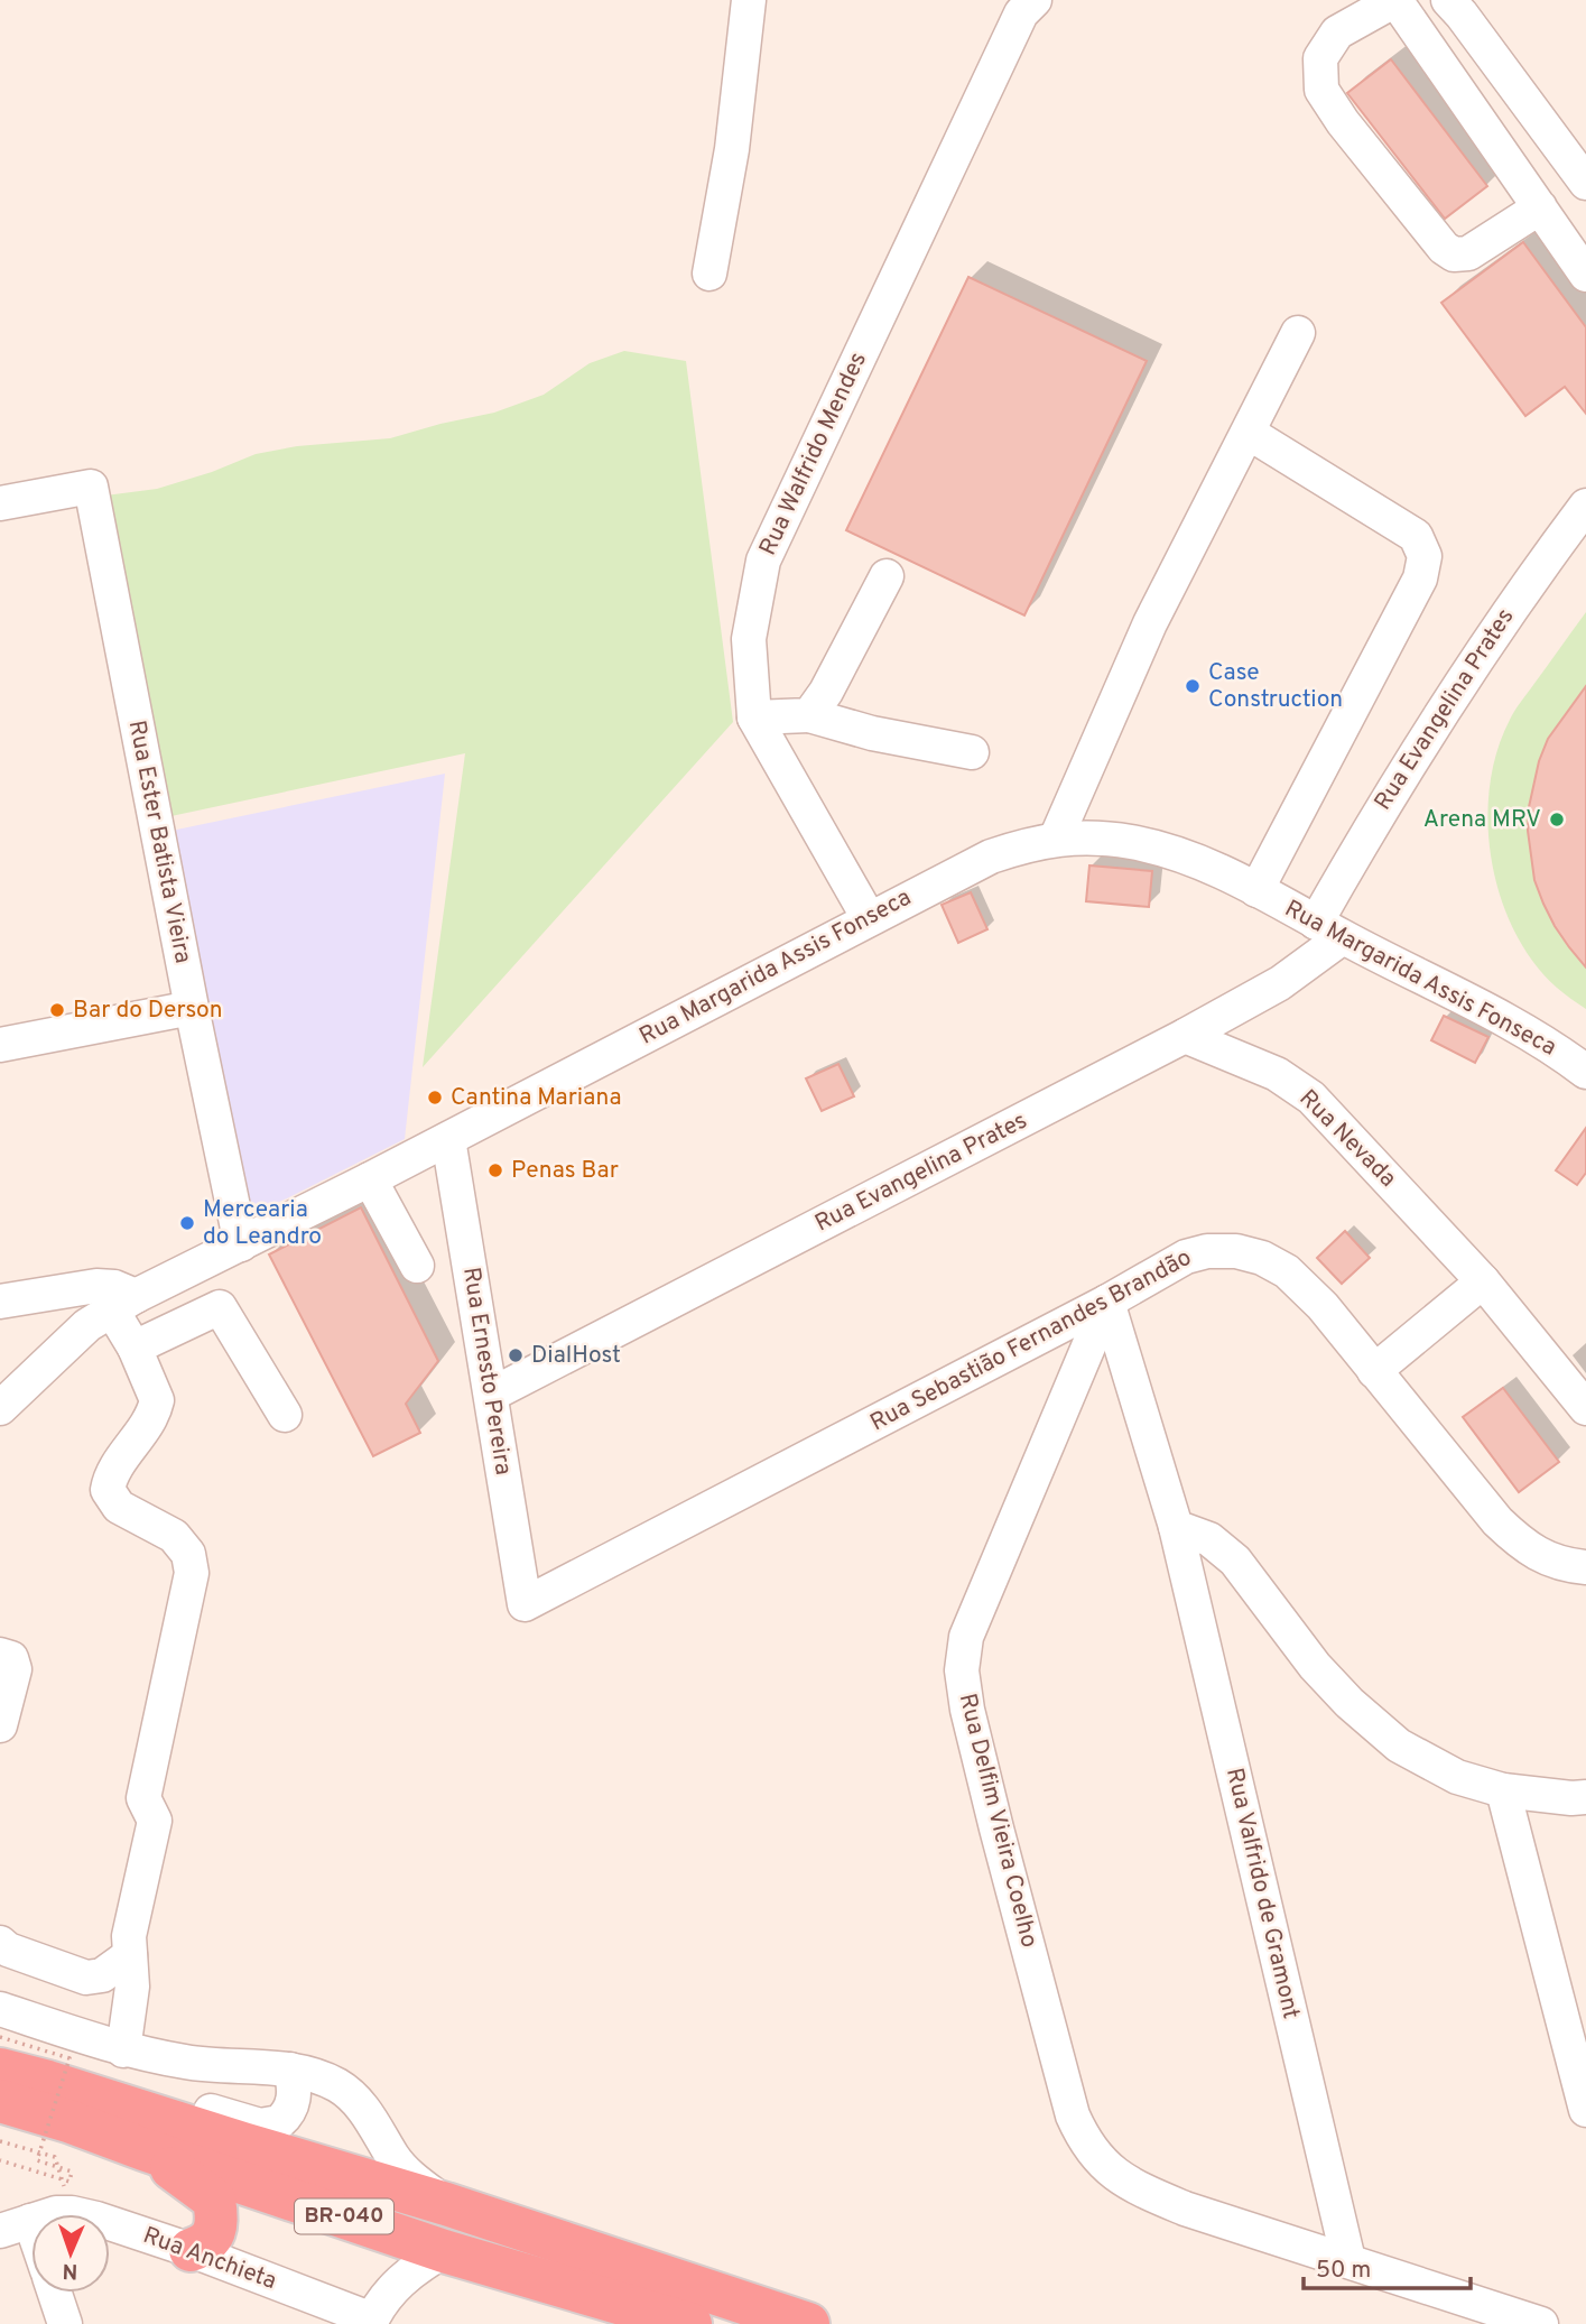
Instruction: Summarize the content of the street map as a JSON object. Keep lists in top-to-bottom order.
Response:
{
  "streets": {
    "highway": ["BR-040"],
    "street": [
      "Rua Walfrido Mendes",
      "Rua Evangelina Prates",
      "Rua Ester Batista Vieira",
      "Rua Margarida Assis Fonseca",
      "Rua Nevada",
      "Rua Sebastião Fernandes Brandão",
      "Rua Ernesto Pereira",
      "Rua Delfim Vieira Coelho",
      "Rua Valfrido de Gramont",
      "Rua Anchieta"
    ]
  },
  "crossings": [
    ["Rua Walfrido Mendes", "Rua Margarida Assis Fonseca"],
    ["Rua Evangelina Prates", "Rua Margarida Assis Fonseca"],
    ["Rua Evangelina Prates", "Rua Nevada"],
    ["Rua Evangelina Prates", "Rua Ernesto Pereira"],
    ["Rua Ester Batista Vieira", "Rua Margarida Assis Fonseca"],
    ["Rua Margarida Assis Fonseca", "Rua Ernesto Pereira"],
    ["Rua Sebastião Fernandes Brandão", "Rua Ernesto Pereira"],
    ["Rua Sebastião Fernandes Brandão", "Rua Delfim Vieira Coelho"],
    ["Rua Sebastião Fernandes Brandão", "Rua Valfrido de Gramont"],
    ["Rua Delfim Vieira Coelho", "Rua Valfrido de Gramont"]
  ],
  "places": [
    "Case Construction",
    "Arena MRV",
    "Bar do Derson",
    "Cantina Mariana",
    "Penas Bar",
    "Mercearia do Leandro",
    "DialHost"
  ],
  "scale_bar": "50 m",
  "north": "bottom"
}
